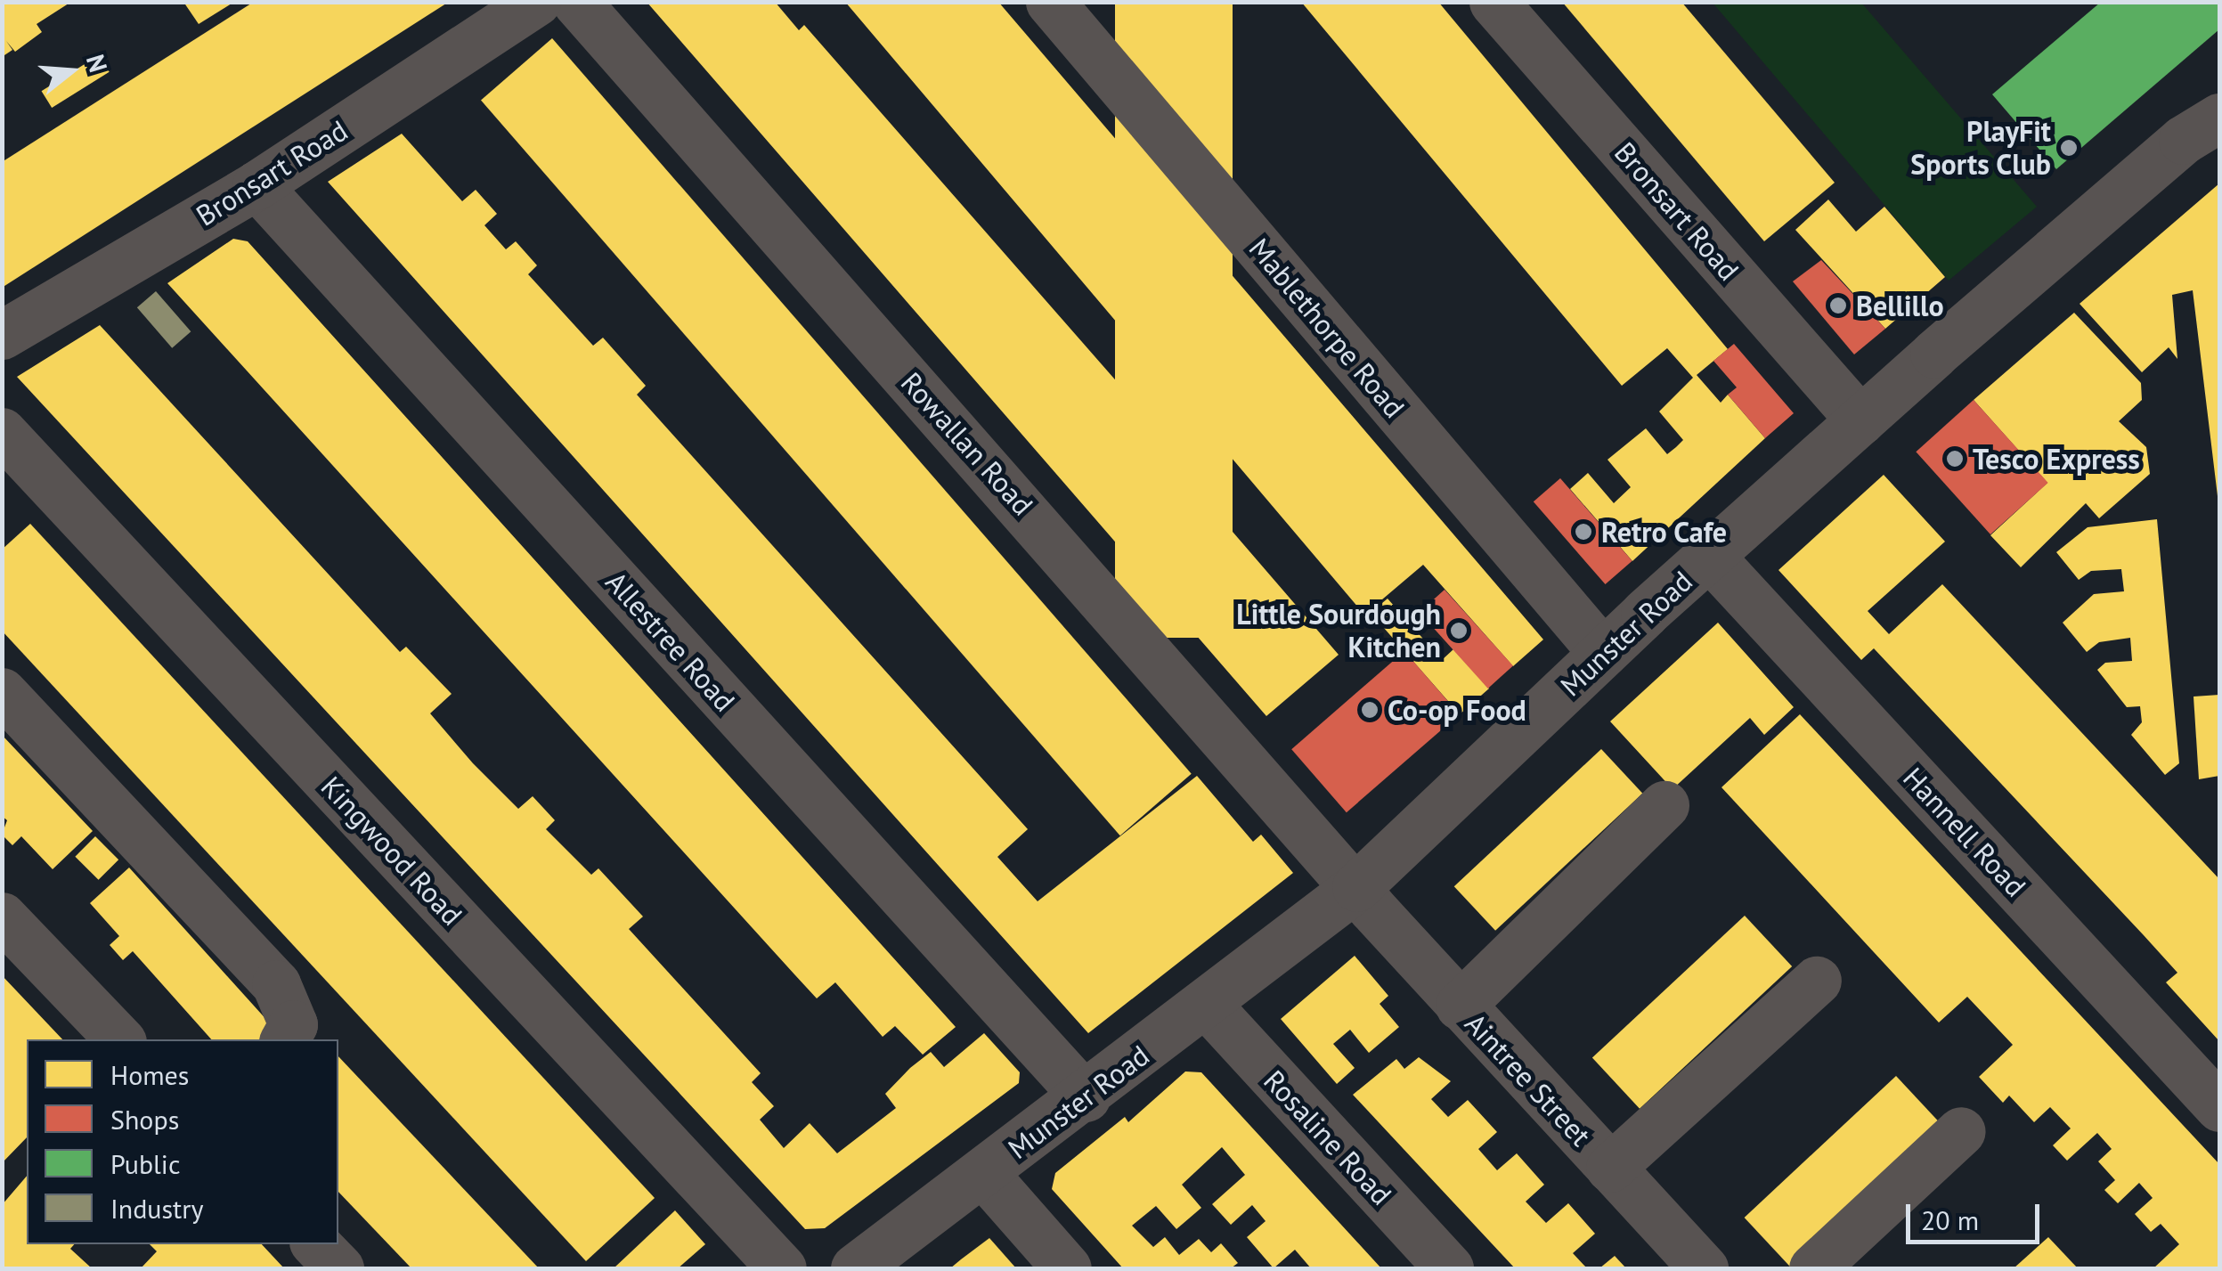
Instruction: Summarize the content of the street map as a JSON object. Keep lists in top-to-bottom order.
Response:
{
  "streets": {
    "street": [
      "Bronsart Road",
      "Mablethorpe Road",
      "Rowallan Road",
      "Munster Road",
      "Allestree Road",
      "Hannell Road",
      "Kingwood Road",
      "Aintree Street",
      "Rosaline Road"
    ]
  },
  "crossings": [
    ["Bronsart Road", "Munster Road"],
    ["Bronsart Road", "Allestree Road"],
    ["Mablethorpe Road", "Munster Road"],
    ["Rowallan Road", "Munster Road"],
    ["Rowallan Road", "Aintree Street"],
    ["Munster Road", "Allestree Road"],
    ["Munster Road", "Hannell Road"],
    ["Munster Road", "Aintree Street"],
    ["Munster Road", "Rosaline Road"]
  ],
  "places": [
    "PlayFit Sports Club",
    "Bellillo",
    "Tesco Express",
    "Retro Cafe",
    "Little Sourdough Kitchen",
    "Co-op Food"
  ],
  "legend": [
    "Homes",
    "Shops",
    "Public",
    "Industry"
  ],
  "scale_bar": "20 m",
  "north": "right"
}
